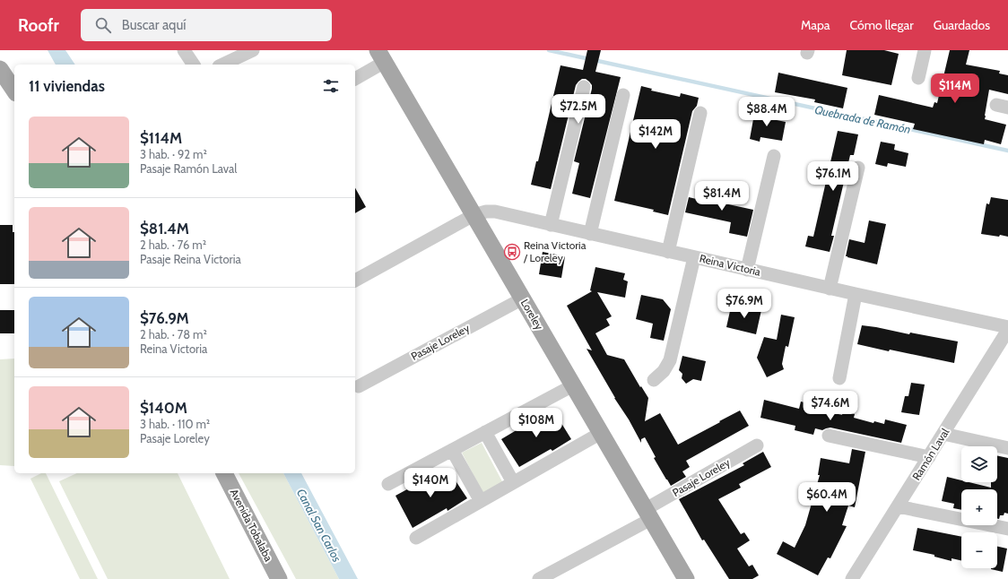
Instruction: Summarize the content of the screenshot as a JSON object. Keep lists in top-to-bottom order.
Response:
{
  "streets": {
    "main road": ["Loreley", "Avenida Tobalaba"],
    "street": ["Reina Victoria", "Pasaje Loreley", "Ramón Laval"]
  },
  "crossings": [
    ["Reina Victoria", "Loreley"],
    ["Reina Victoria", "Ramón Laval"],
    ["Loreley", "Pasaje Loreley"]
  ],
  "water": ["Quebrada de Ramón", "Canal San Carlos"],
  "places": {
    "bus stop": ["Reina Victoria / Loreley"]
  },
  "page": {
    "header": "Roofr",
    "search": "Buscar aquí",
    "nav": ["Mapa", "Cómo llegar", "Guardados"],
    "heading": "11 viviendas",
    "price": [
      "$114M",
      "$72.5M",
      "$88.4M",
      "$142M",
      "$76.1M",
      "$81.4M",
      "$76.9M",
      "$74.6M",
      "$108M",
      "$140M",
      "$60.4M"
    ],
    "list": [
      {
        "name": "$114M",
        "note": "3 hab. · 92 m² · Pasaje Ramón Laval"
      },
      {
        "name": "$81.4M",
        "note": "2 hab. · 76 m² · Pasaje Reina Victoria"
      },
      {
        "name": "$76.9M",
        "note": "2 hab. · 78 m² · Reina Victoria"
      },
      {
        "name": "$140M",
        "note": "3 hab. · 110 m² · Pasaje Loreley"
      }
    ],
    "map_buttons": ["+", "−"]
  }
}
